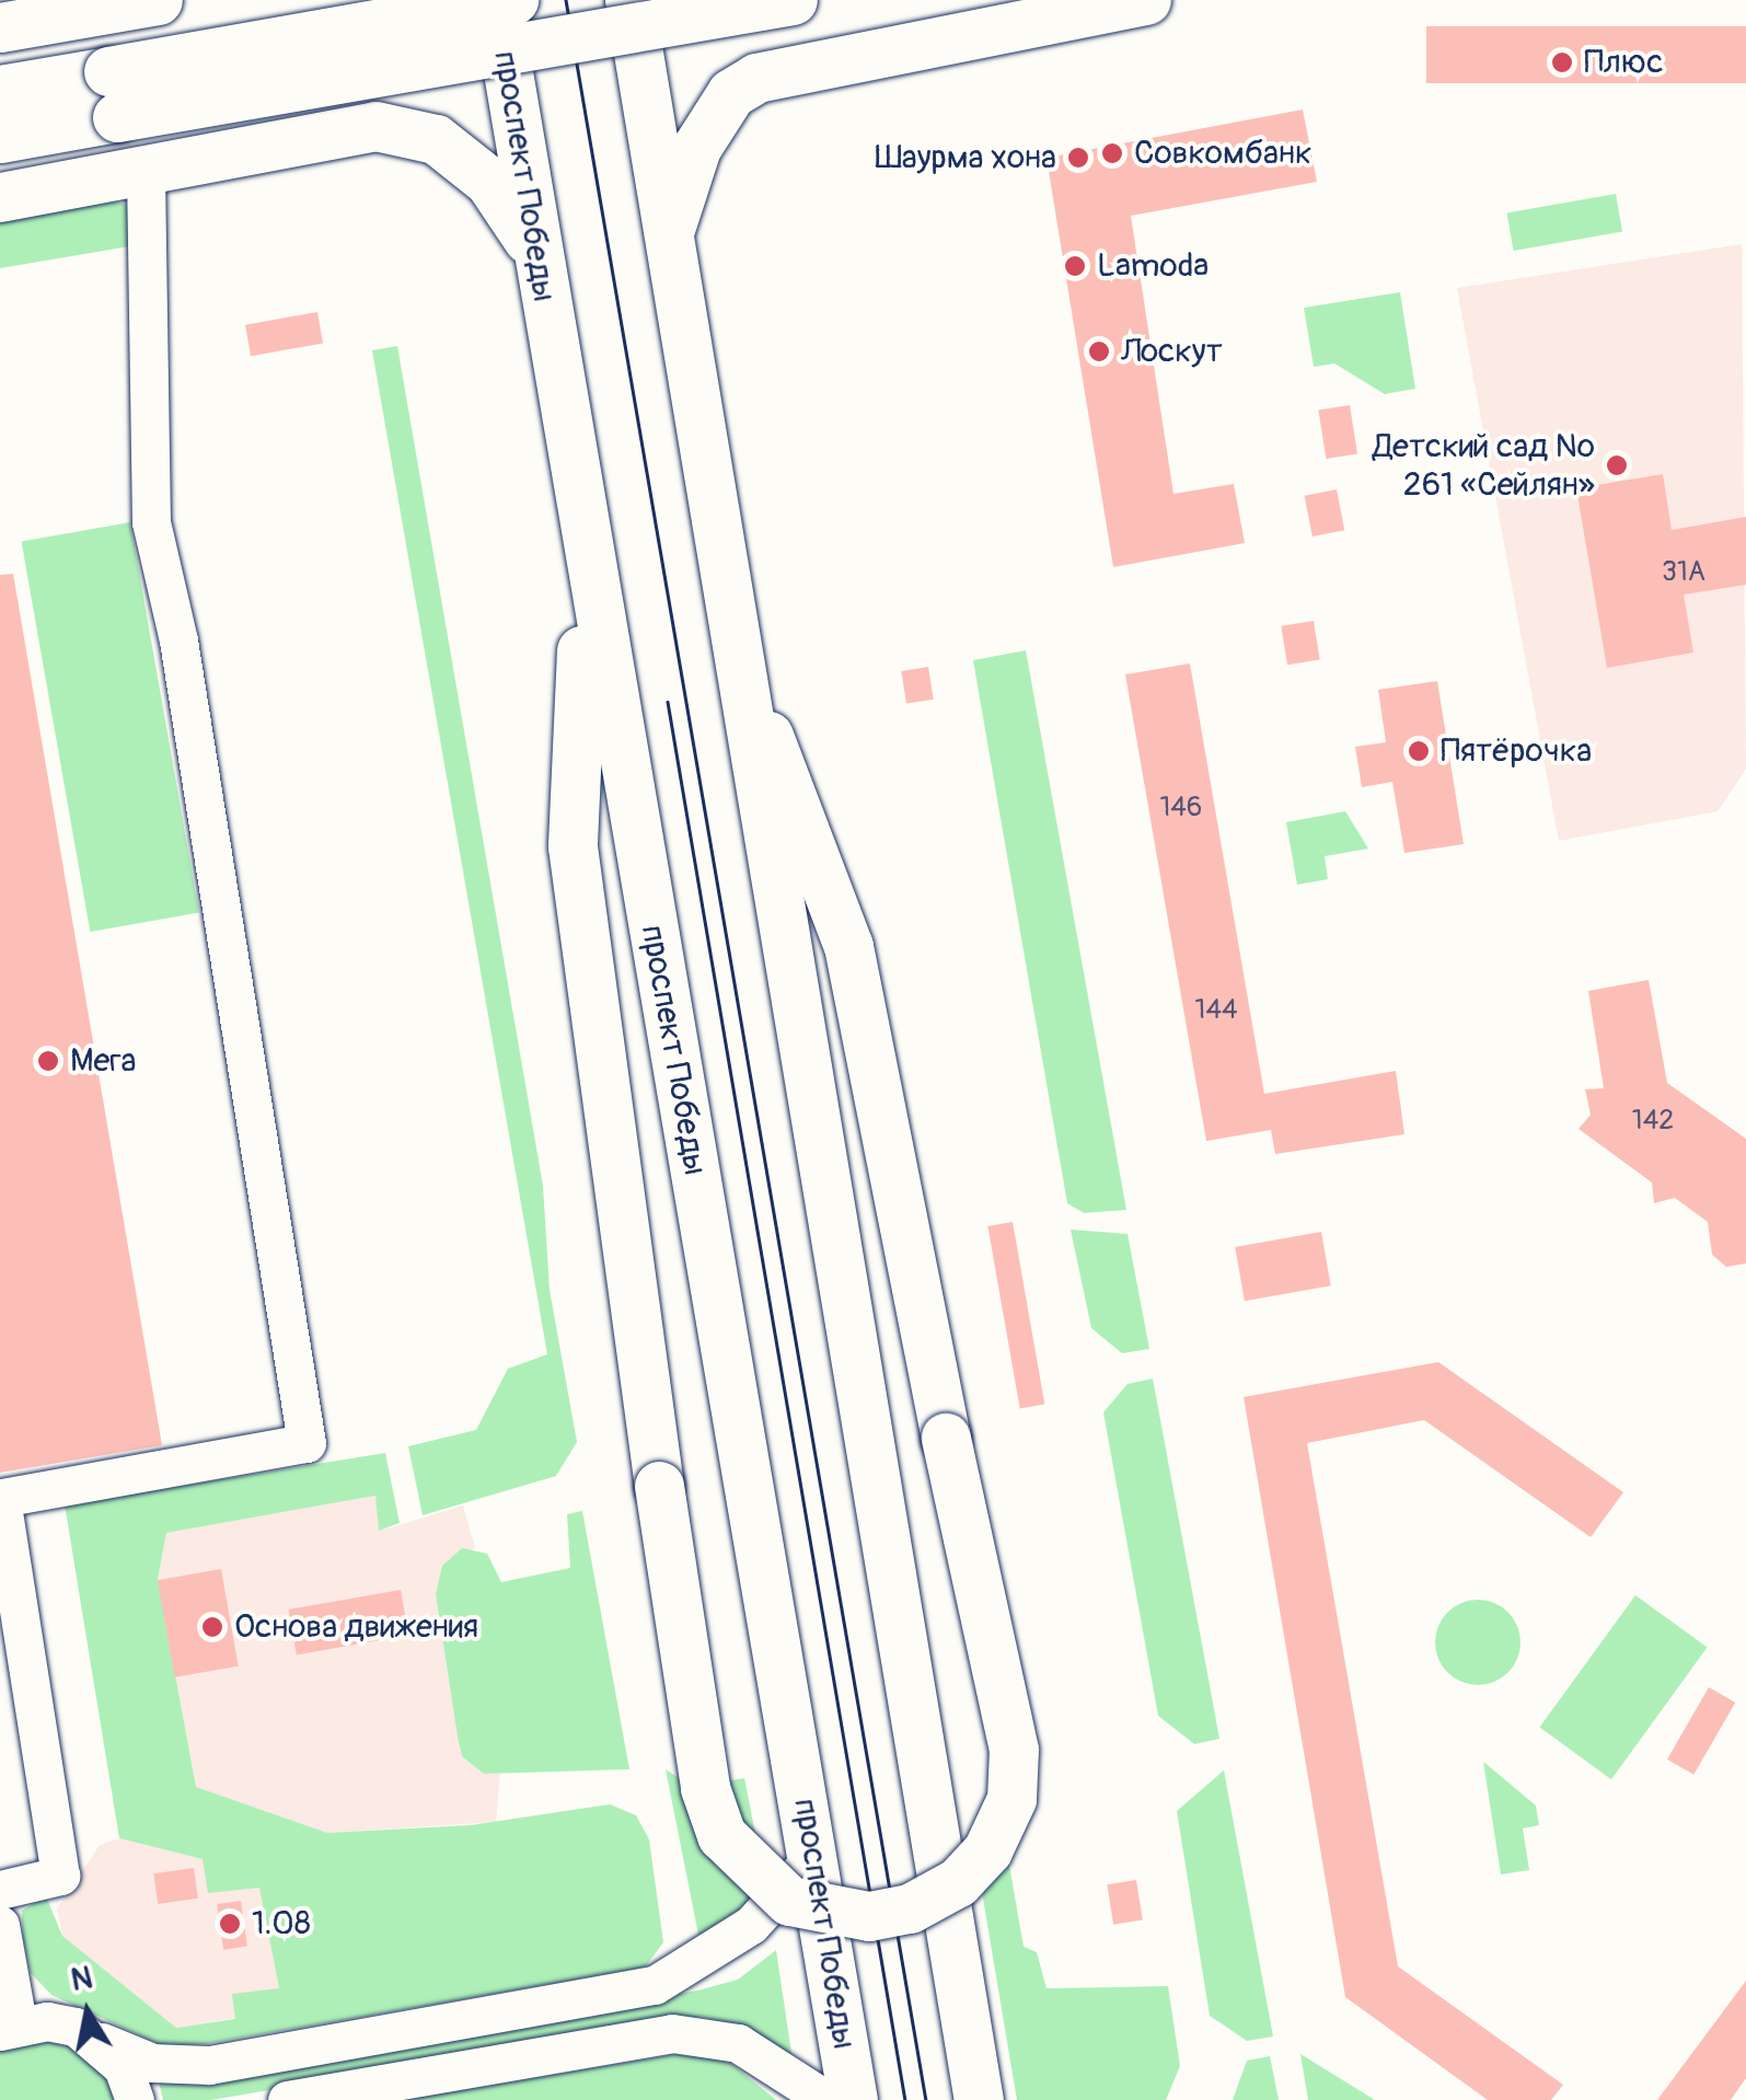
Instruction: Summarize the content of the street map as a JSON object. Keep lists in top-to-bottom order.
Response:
{
  "streets": {
    "main road": ["проспект Победы"]
  },
  "places": [
    "Плюс",
    "Совкомбанк",
    "Шаурма хона",
    "Lamoda",
    "Лоскут",
    "Детский сад № 261 «Сейлян»",
    "Пятёрочка",
    "Мега",
    "Основа движения",
    "1.08"
  ],
  "house_numbers": [
    "31А",
    "146",
    "144",
    "142"
  ],
  "north": "top"
}
